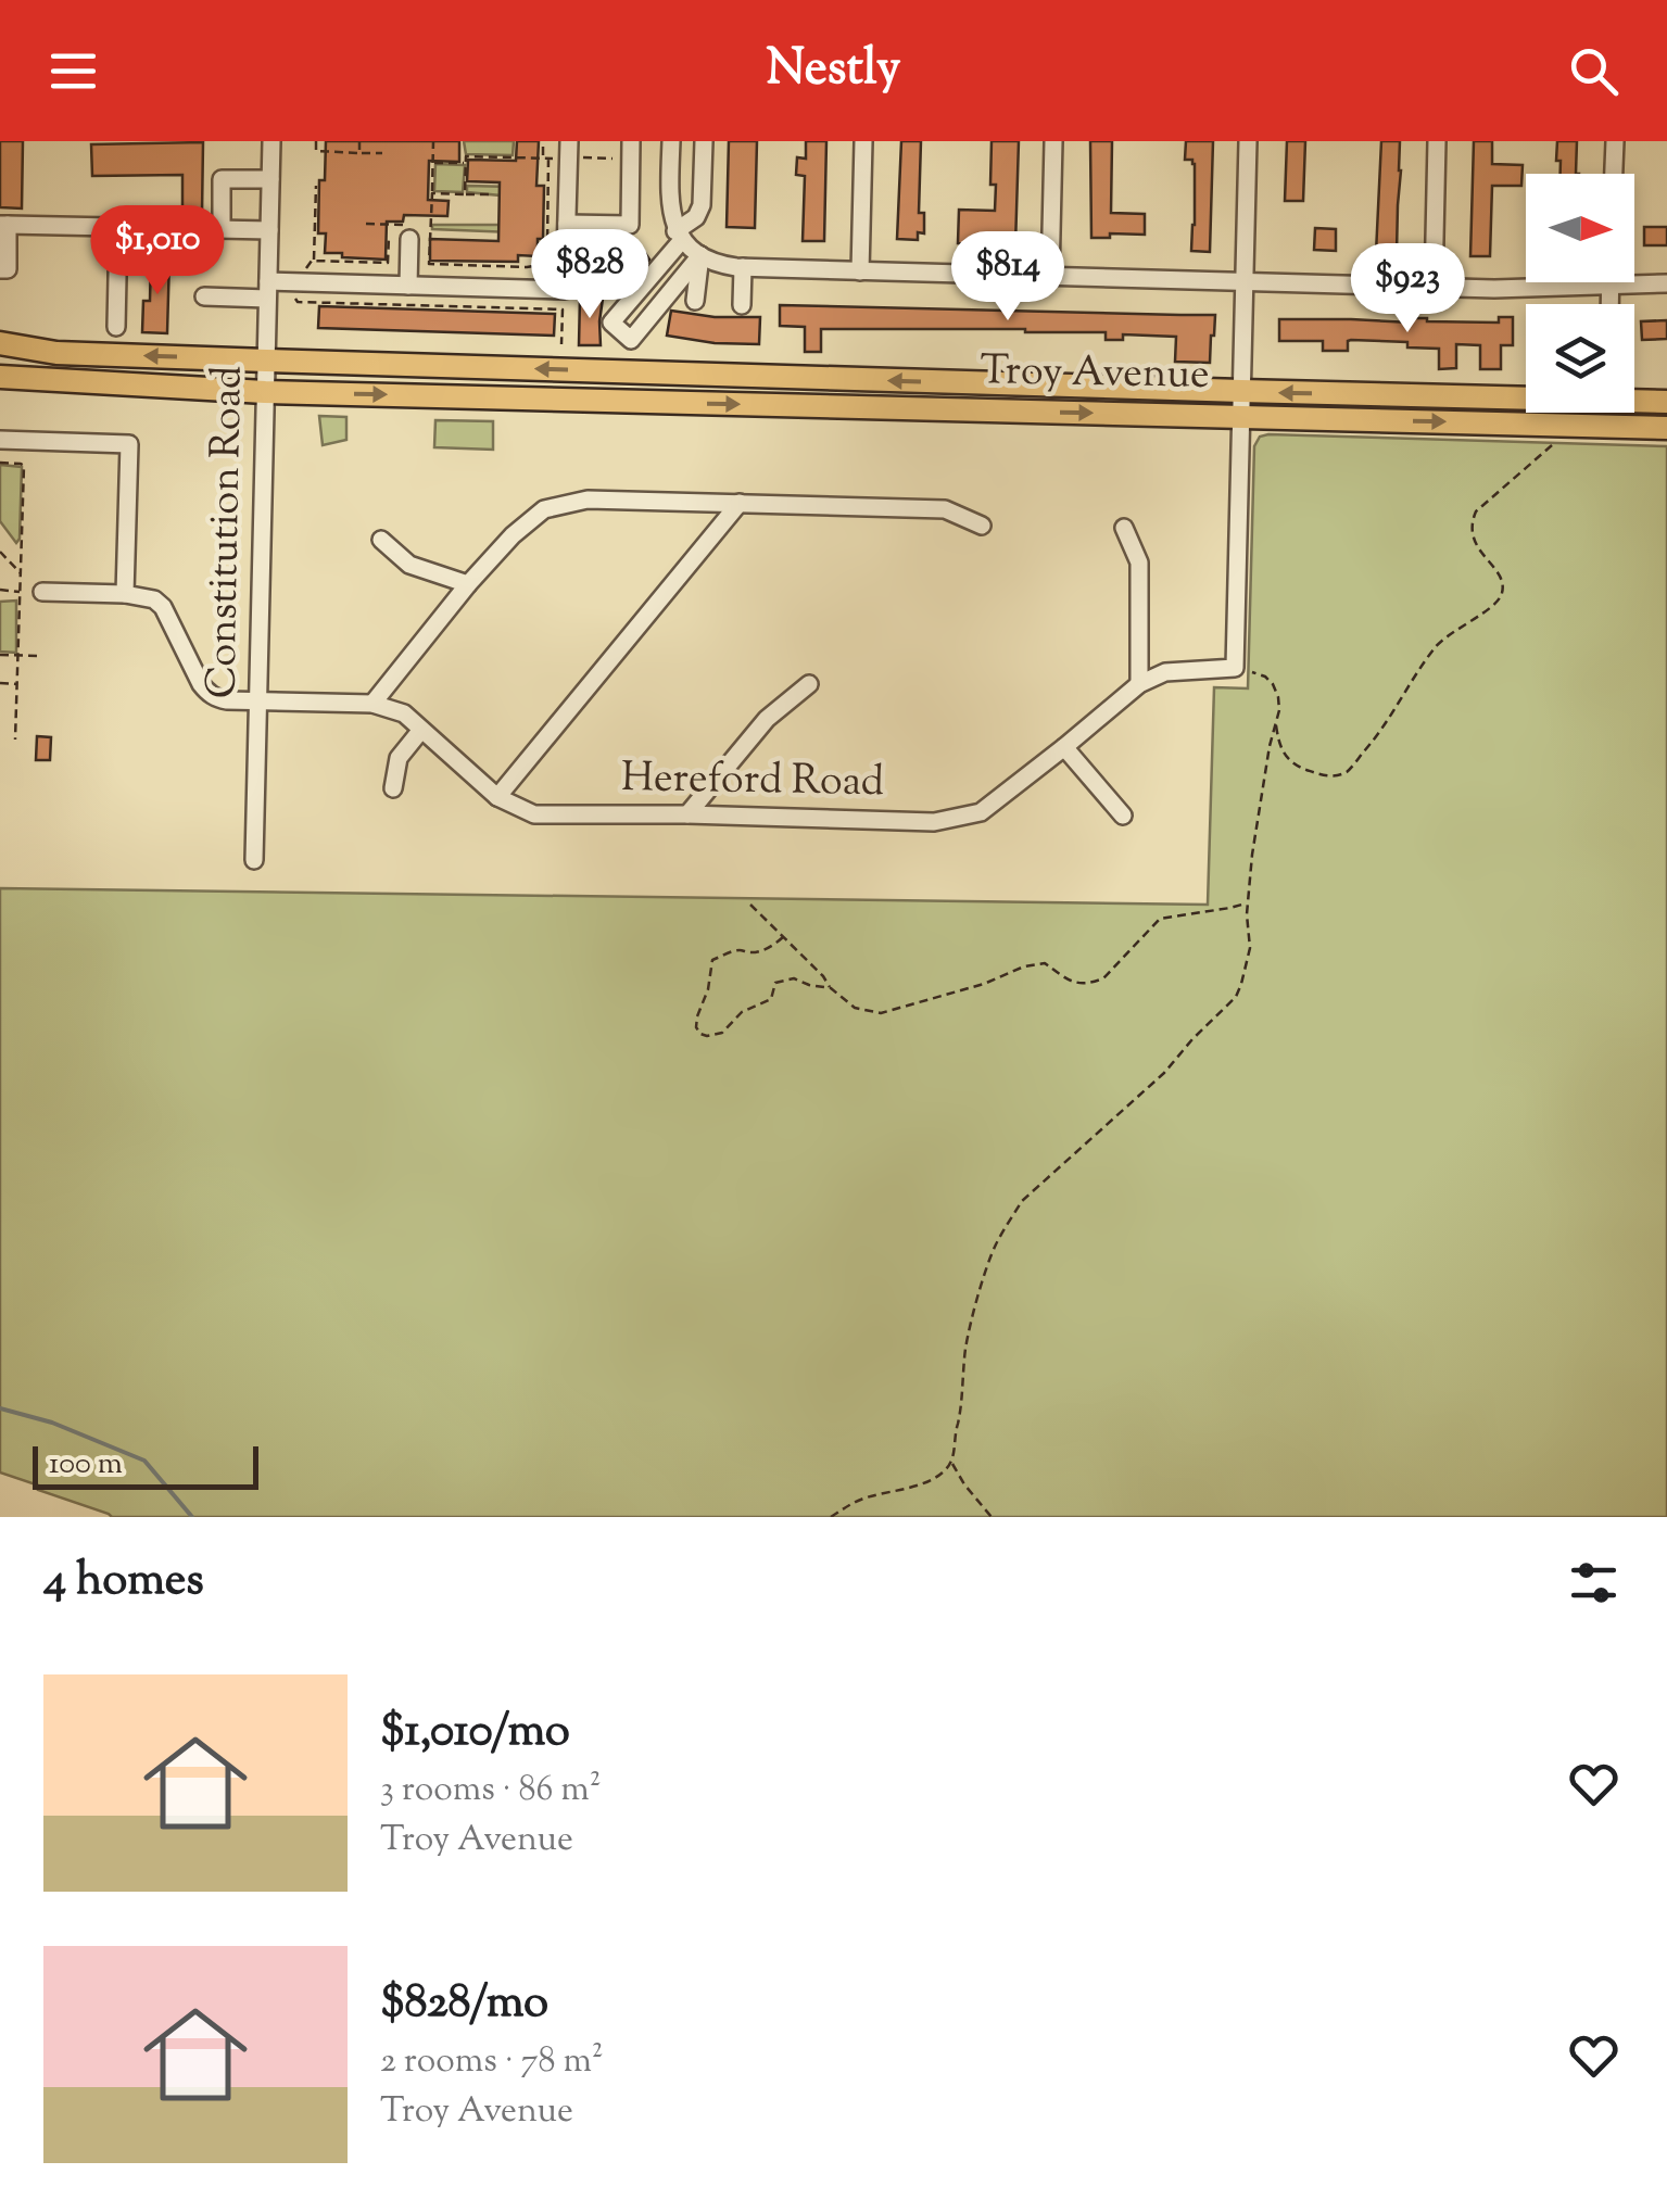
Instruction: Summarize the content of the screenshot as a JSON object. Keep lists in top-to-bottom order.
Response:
{
  "streets": {
    "main road": ["Troy Avenue"],
    "street": ["Constitution Road", "Hereford Road"]
  },
  "crossings": [
    ["Troy Avenue", "Constitution Road"],
    ["Constitution Road", "Hereford Road"]
  ],
  "scale_bar": "100 m",
  "north": "right",
  "page": {
    "header": "Nestly",
    "price": [
      "$1,010",
      "$828",
      "$814",
      "$923"
    ],
    "scale": "100 m",
    "heading": "4 homes",
    "list": [
      {
        "name": "$1,010/mo",
        "note": "3 rooms · 86 m² · Troy Avenue"
      },
      {
        "name": "$828/mo",
        "note": "2 rooms · 78 m² · Troy Avenue"
      }
    ]
  }
}
